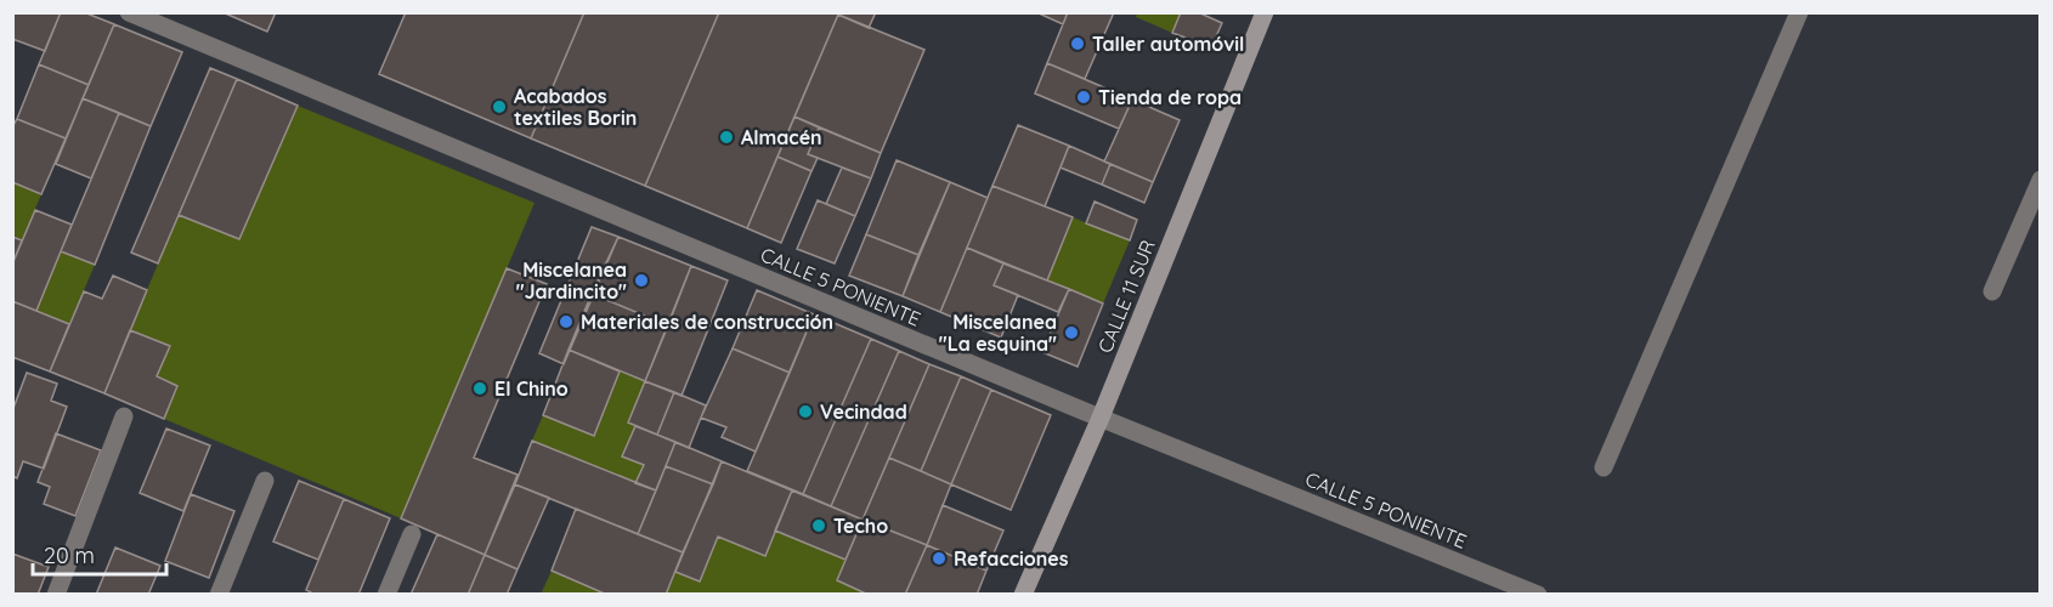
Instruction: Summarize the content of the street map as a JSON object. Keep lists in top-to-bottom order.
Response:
{
  "streets": {
    "street": ["CALLE 5 PONIENTE", "CALLE 11 SUR"]
  },
  "crossings": [
    ["CALLE 5 PONIENTE", "CALLE 11 SUR"]
  ],
  "places": [
    "Taller automóvil",
    "Tienda de ropa",
    "Acabados textiles Borin",
    "Almacén",
    "Miscelanea \"Jardincito\"",
    "Materiales de construcción",
    "Miscelanea \"La esquina\"",
    "El Chino",
    "Vecindad",
    "Techo",
    "Refacciones"
  ],
  "scale_bar": "20 m"
}
